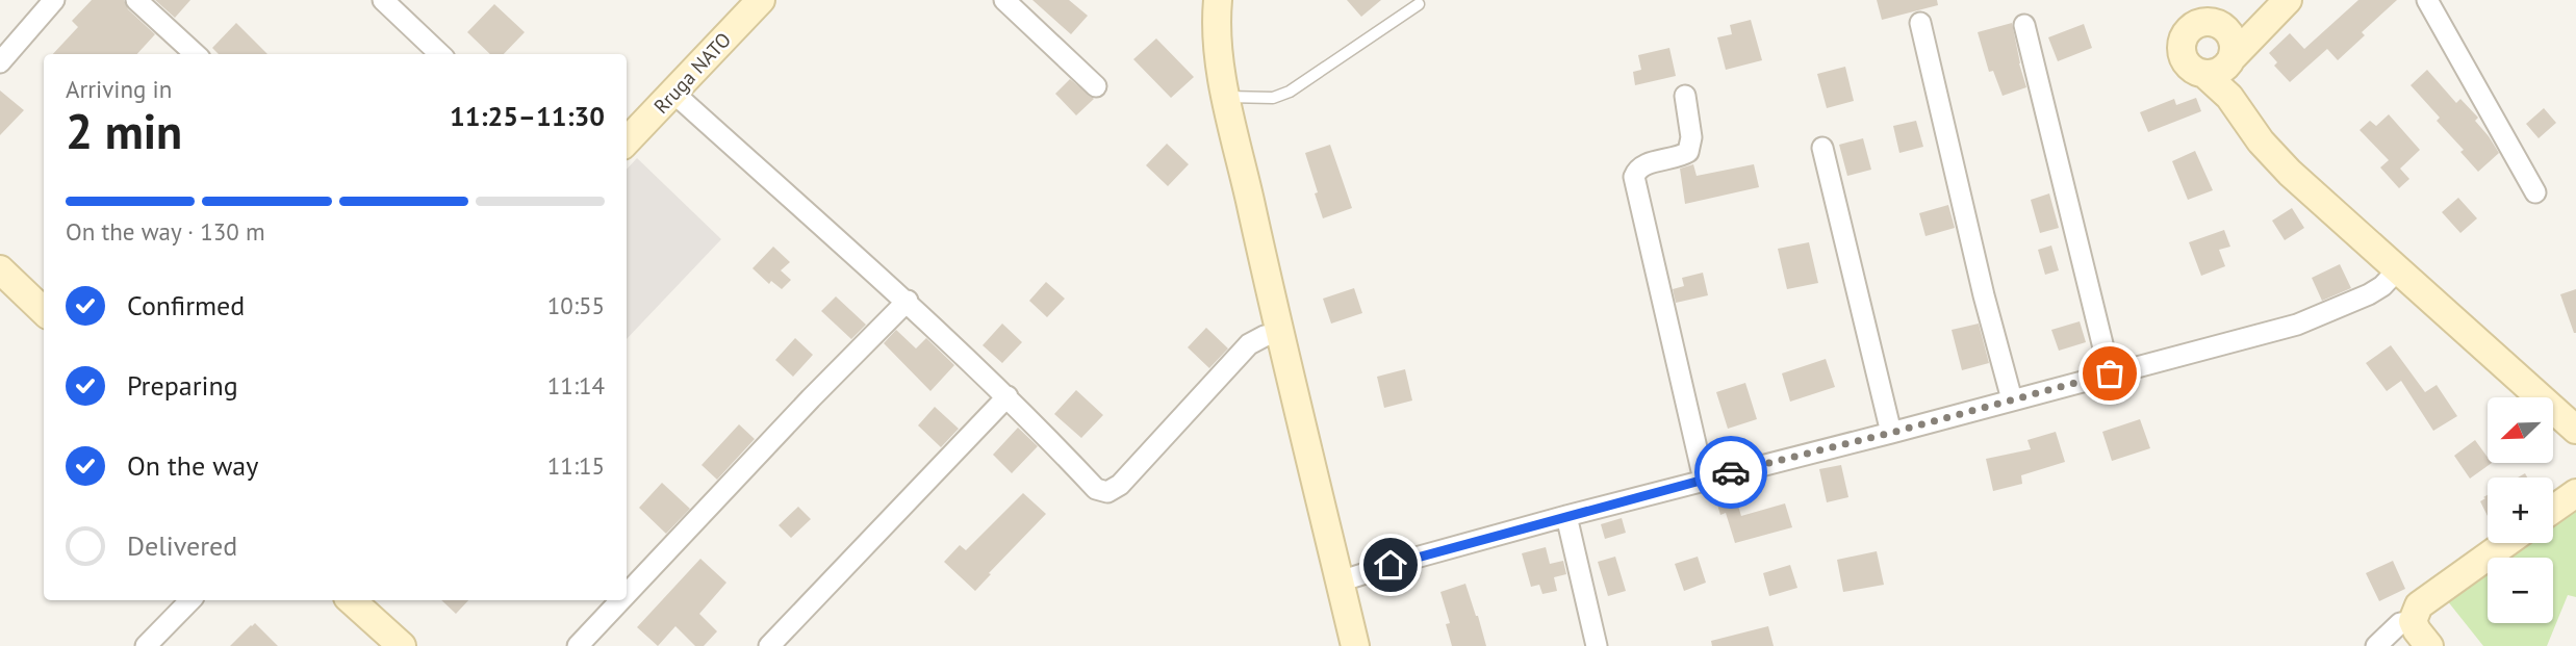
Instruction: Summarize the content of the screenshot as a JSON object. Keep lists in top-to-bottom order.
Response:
{
  "streets": {
    "street": ["Rruga NATO"]
  },
  "north": "bottom left",
  "page": {
    "heading": ["2 min", "Arriving in", "11:25–11:30"],
    "bar": "On the way · 130 m",
    "list": [
      ["Confirmed", "10:55"],
      ["Preparing", "11:14"],
      ["On the way", "11:15"],
      "Delivered"
    ],
    "map_buttons": ["+", "−"]
  }
}
